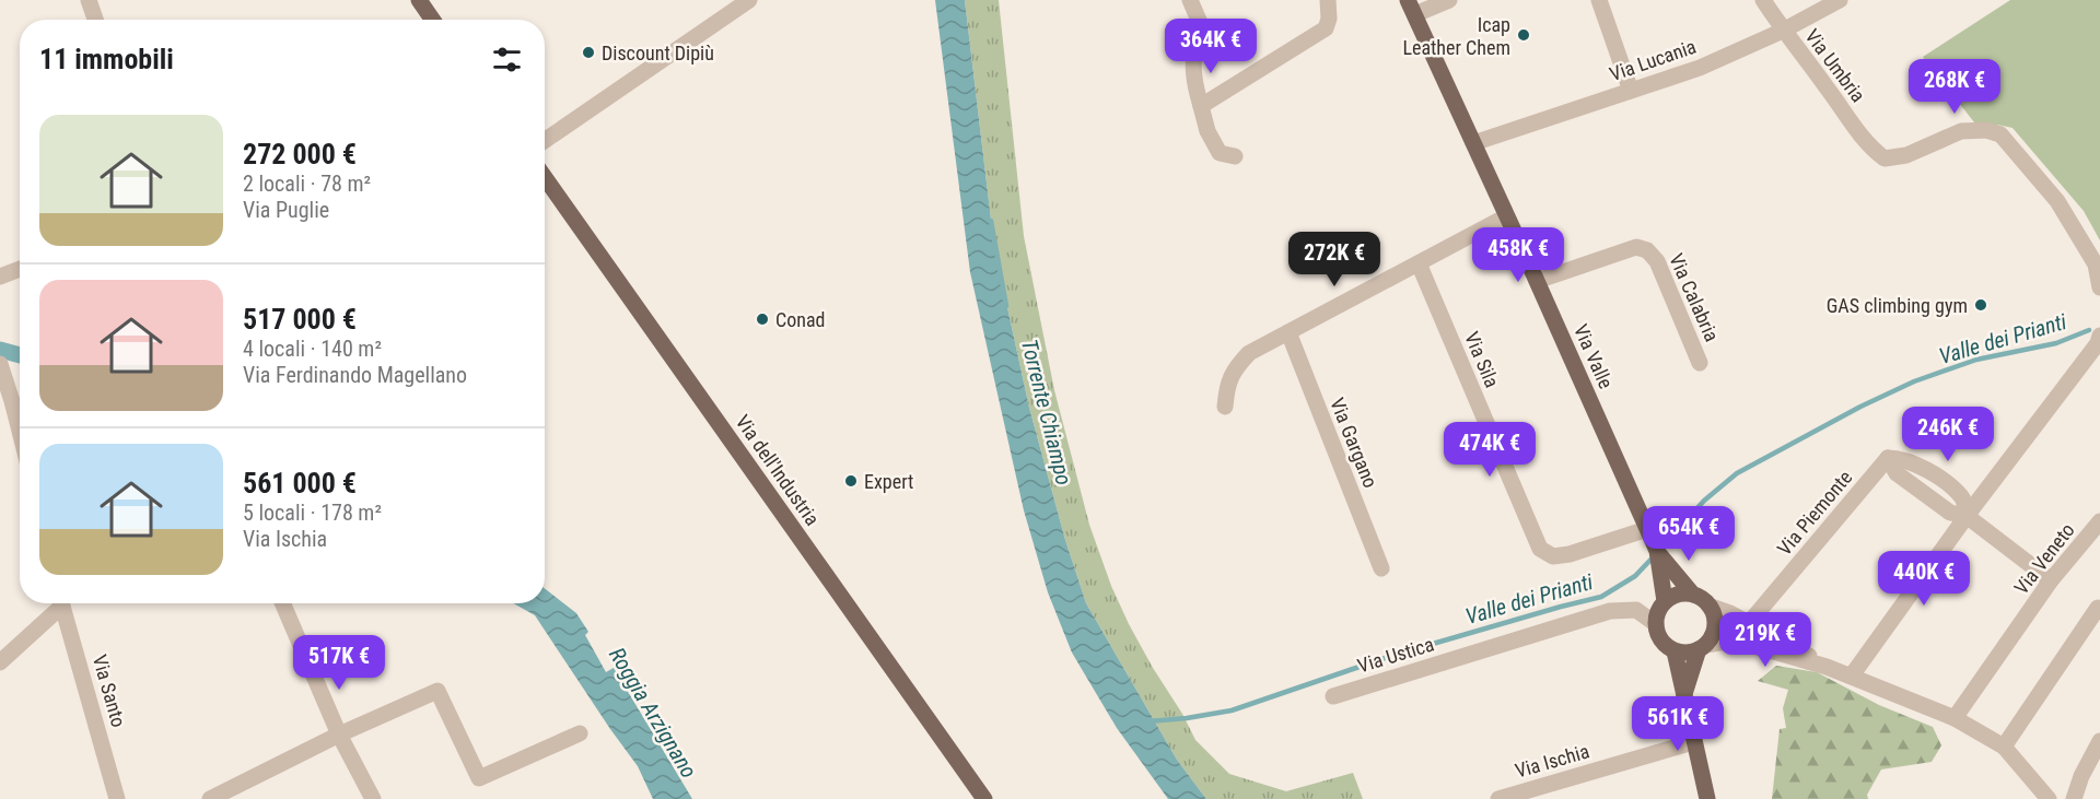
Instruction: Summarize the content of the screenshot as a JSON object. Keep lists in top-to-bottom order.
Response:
{
  "streets": {
    "main road": ["Via Valle", "Via dell'Industria"],
    "street": [
      "Via Lucania",
      "Via Umbria",
      "Via Calabria",
      "Via Sila",
      "Via Gargano",
      "Via Piemonte",
      "Via Veneto",
      "Via Ustica",
      "Via Santo",
      "Via Ischia"
    ]
  },
  "crossings": [
    ["Via Lucania", "Via Umbria"],
    ["Via Lucania", "Via Valle"],
    ["Via Calabria", "Via Valle"],
    ["Via Valle", "Via Sila"],
    ["Via Valle", "Via Ustica"],
    ["Via Piemonte", "Via Veneto"]
  ],
  "water": ["Valle dei Prianti", "Torrente Chiampo", "Roggia Arzignano"],
  "places": [
    "Icap Leather Chem",
    "Discount Dipiù",
    "GAS climbing gym",
    "Conad",
    "Expert"
  ],
  "page": {
    "price": [
      "364K €",
      "268K €",
      "458K €",
      "272K €",
      "246K €",
      "474K €",
      "654K €",
      "440K €",
      "219K €",
      "517K €",
      "561K €"
    ],
    "heading": "11 immobili",
    "list": [
      {
        "name": "272 000 €",
        "note": "2 locali · 78 m² · Via Puglie"
      },
      {
        "name": "517 000 €",
        "note": "4 locali · 140 m² · Via Ferdinando Magellano"
      },
      {
        "name": "561 000 €",
        "note": "5 locali · 178 m² · Via Ischia"
      }
    ]
  }
}
